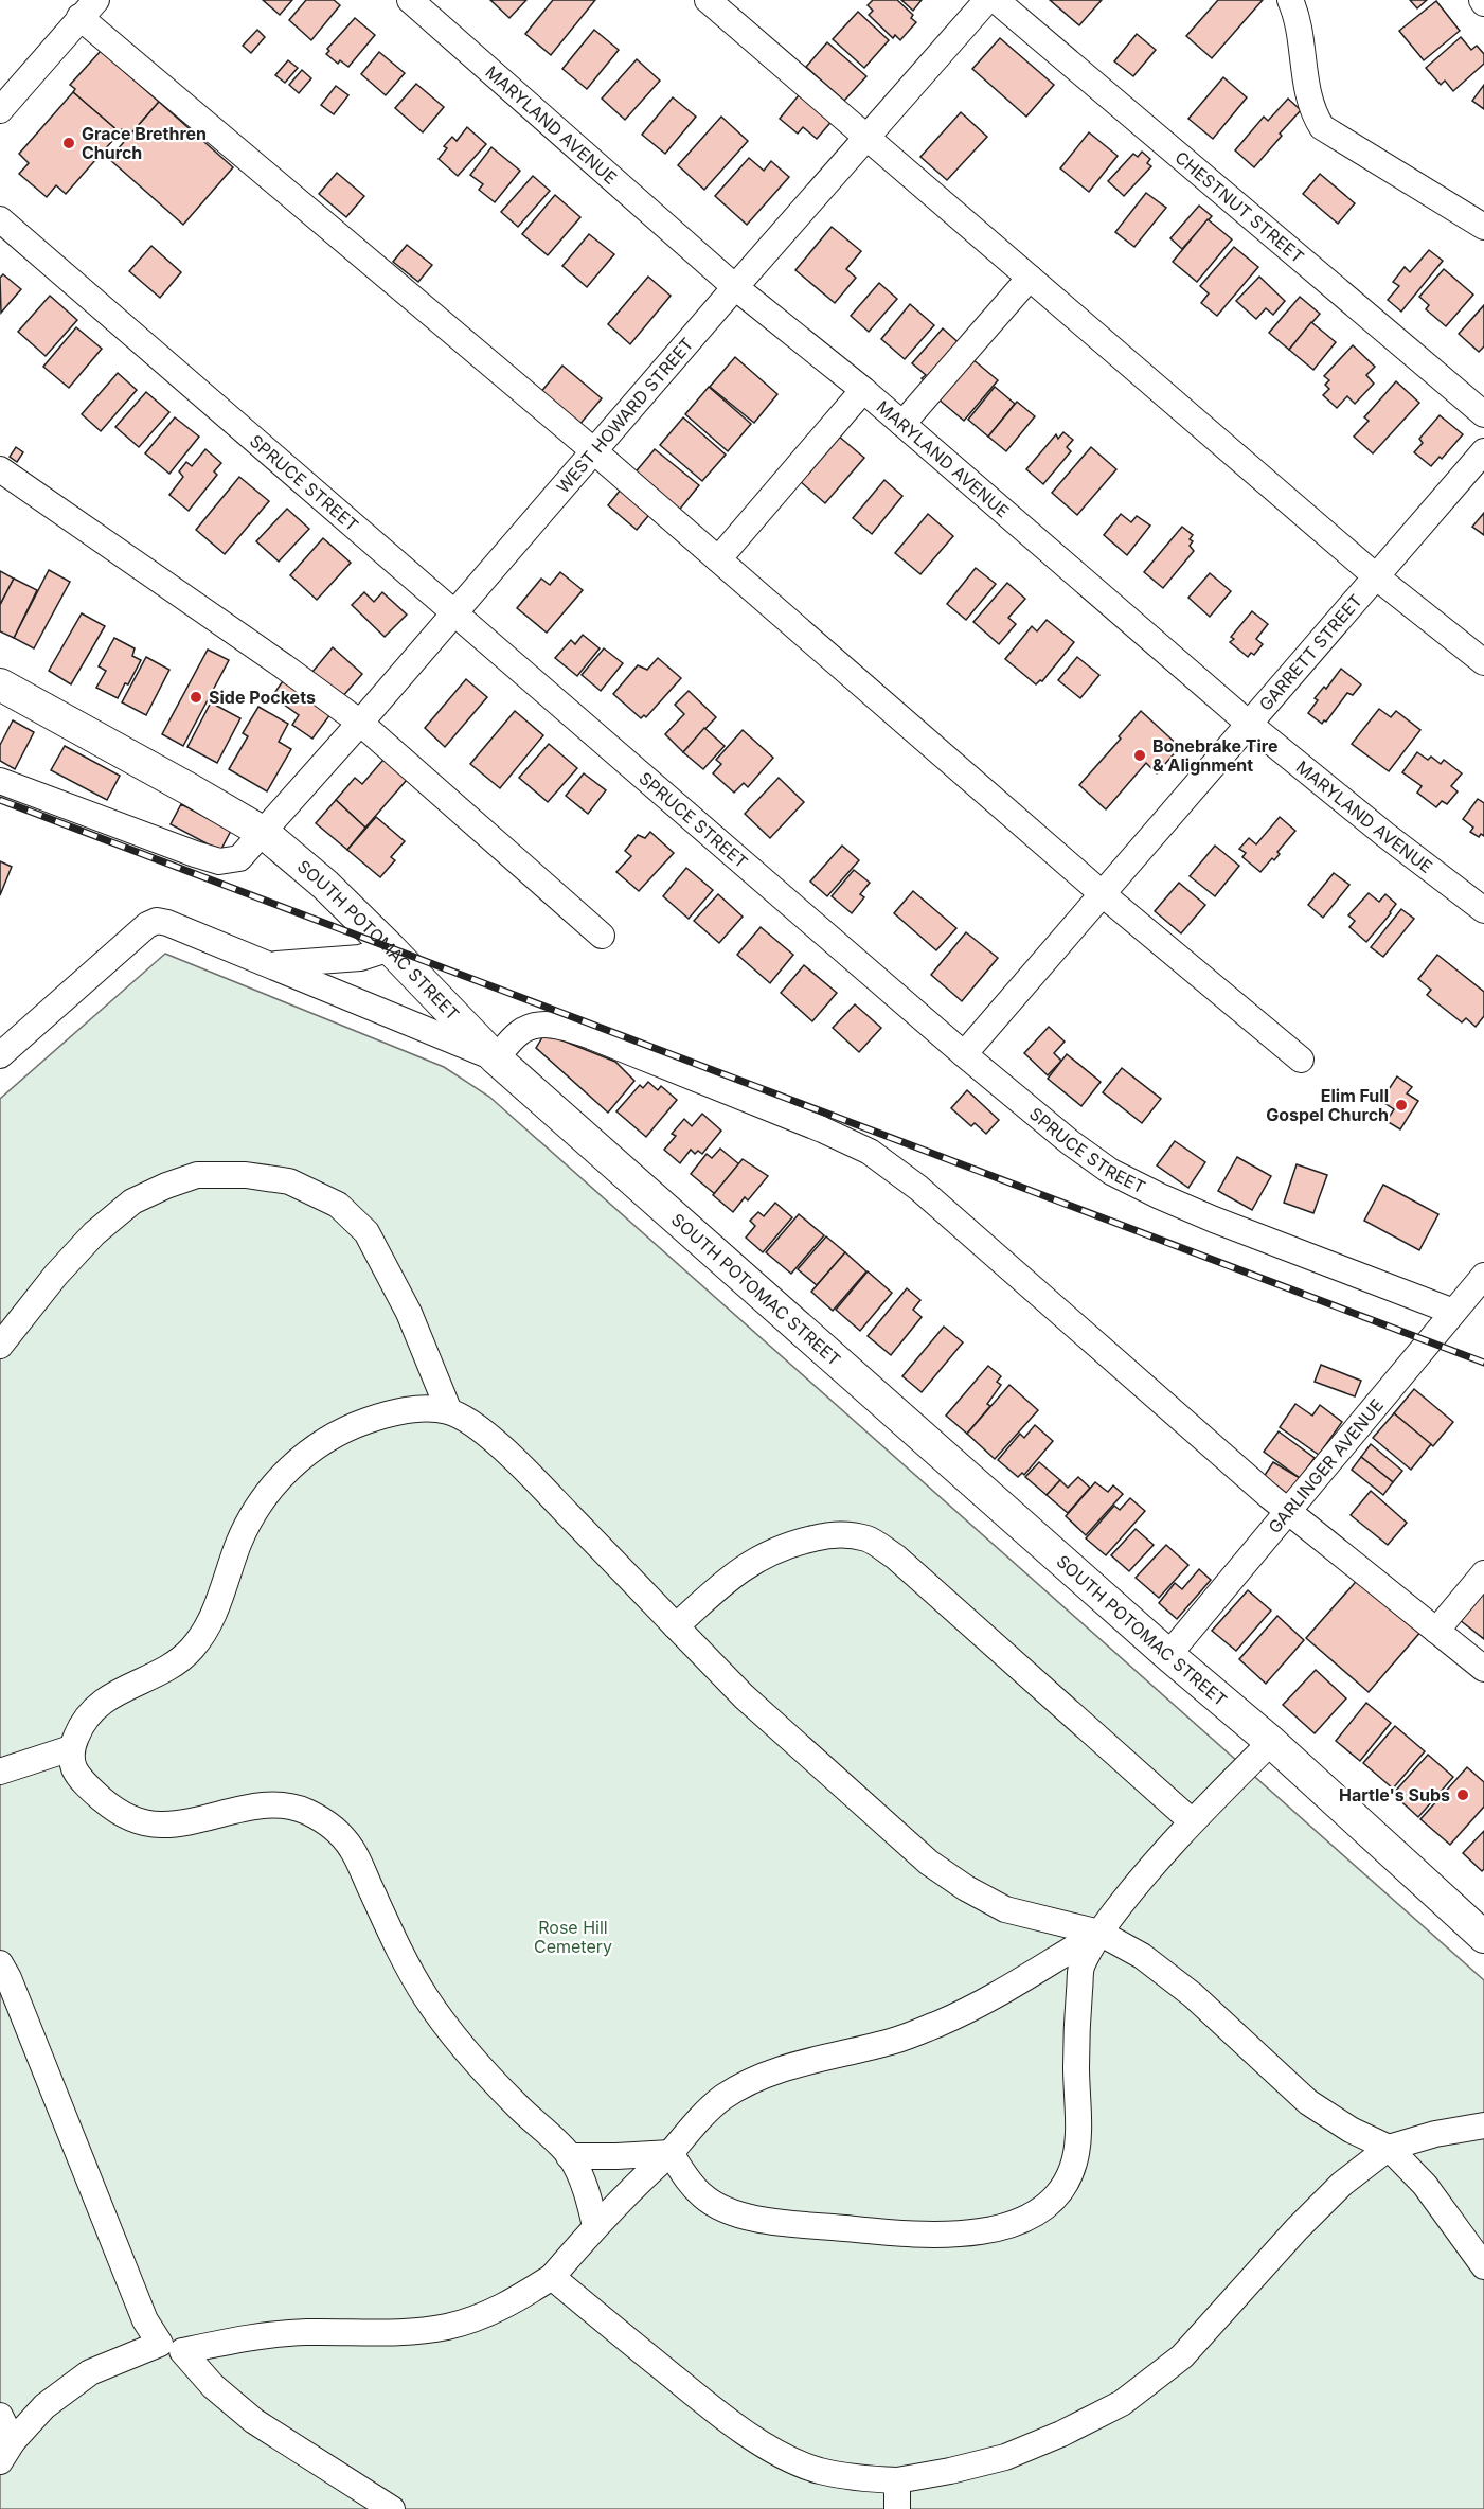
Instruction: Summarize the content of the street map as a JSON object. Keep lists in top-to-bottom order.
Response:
{
  "streets": {
    "main road": ["SOUTH POTOMAC STREET"],
    "street": [
      "MARYLAND AVENUE",
      "CHESTNUT STREET",
      "WEST HOWARD STREET",
      "SPRUCE STREET",
      "GARRETT STREET",
      "GARLINGER AVENUE"
    ]
  },
  "crossings": [
    ["MARYLAND AVENUE", "WEST HOWARD STREET"],
    ["MARYLAND AVENUE", "GARRETT STREET"],
    ["WEST HOWARD STREET", "SPRUCE STREET"],
    ["WEST HOWARD STREET", "SOUTH POTOMAC STREET"],
    ["SPRUCE STREET", "GARRETT STREET"],
    ["SPRUCE STREET", "GARLINGER AVENUE"],
    ["SOUTH POTOMAC STREET", "GARLINGER AVENUE"]
  ],
  "parks": ["Rose Hill Cemetery"],
  "places": [
    "Grace Brethren Church",
    "Side Pockets",
    "Bonebrake Tire & Alignment",
    "Elim Full Gospel Church",
    "Hartle's Subs"
  ]
}
